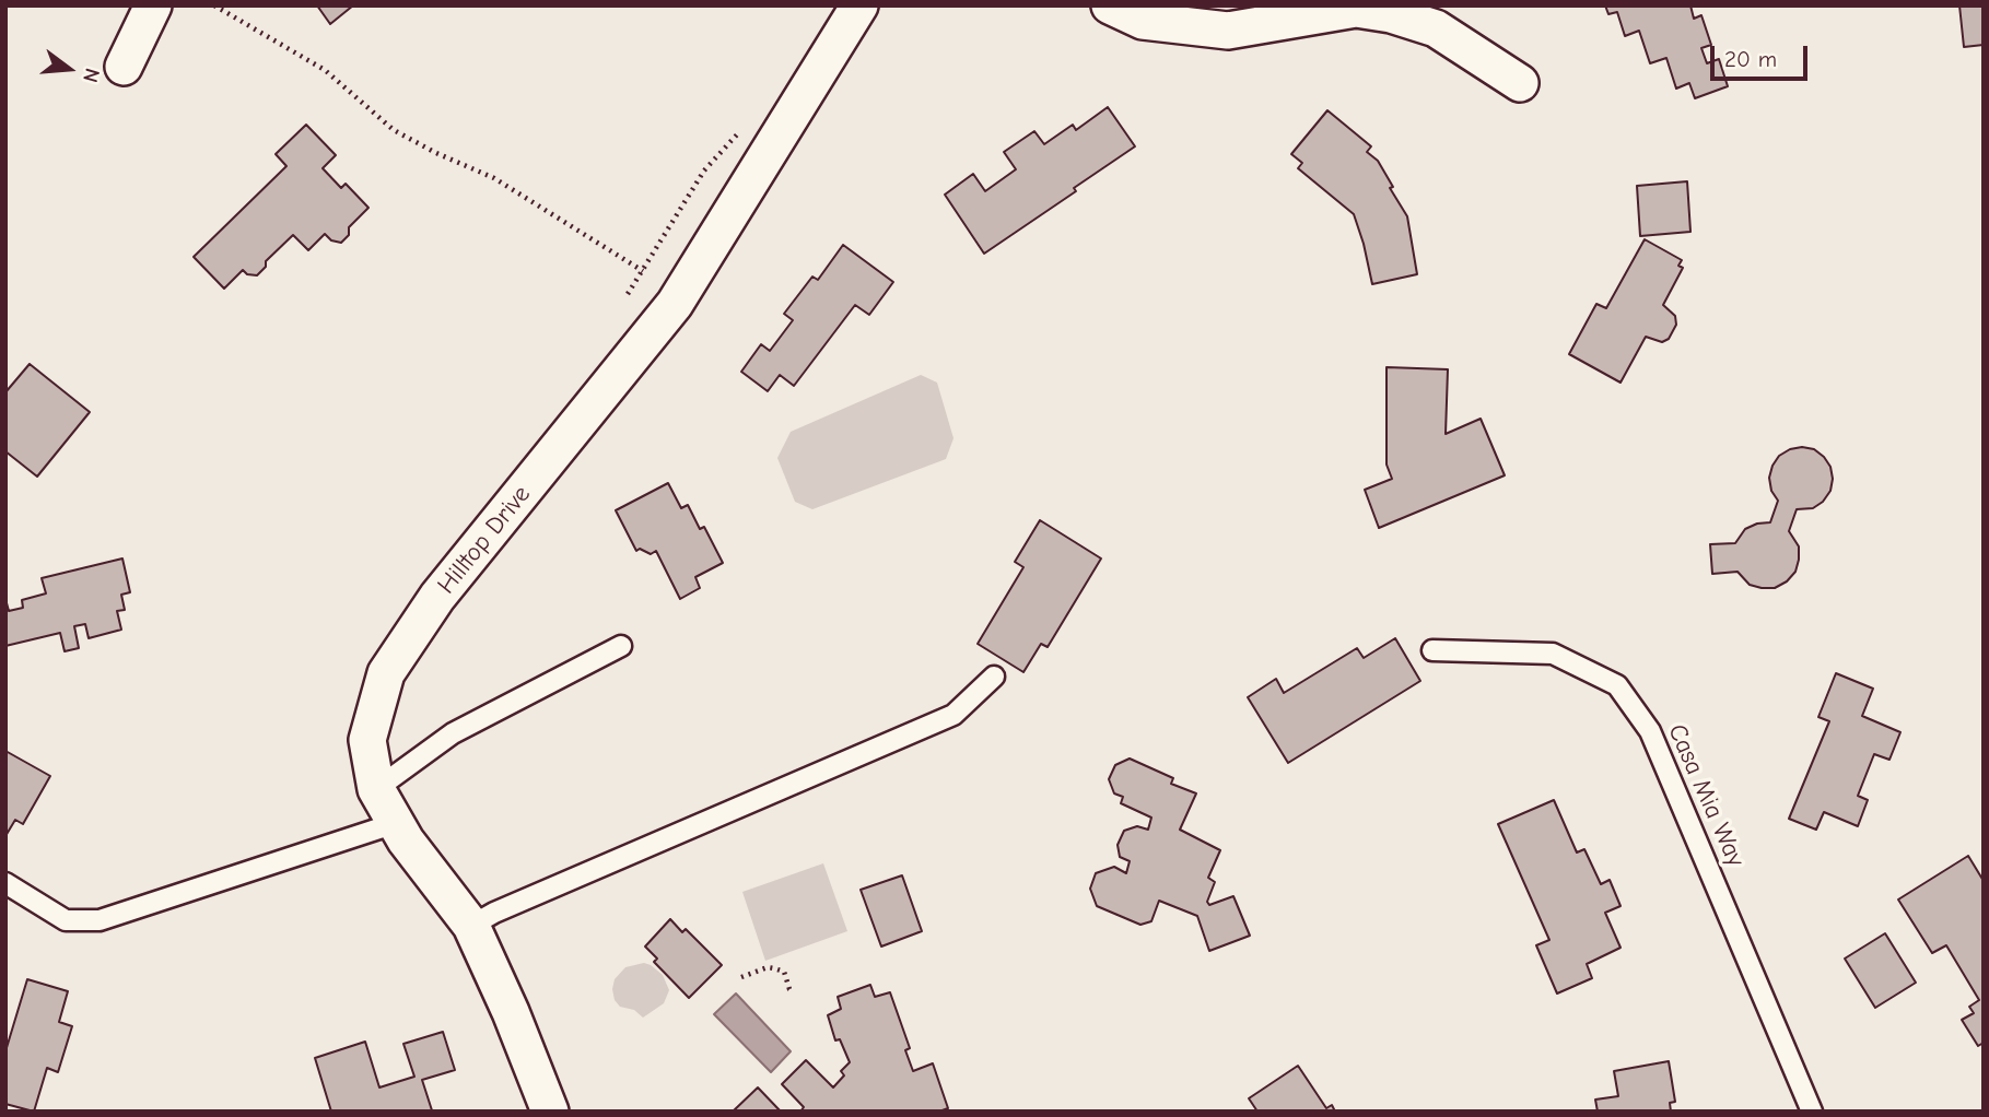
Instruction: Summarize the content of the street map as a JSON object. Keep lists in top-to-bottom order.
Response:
{
  "streets": {
    "street": ["Hilltop Drive"],
    "lane": ["Casa Mia Way"]
  },
  "scale_bar": "20 m",
  "north": "right"
}
